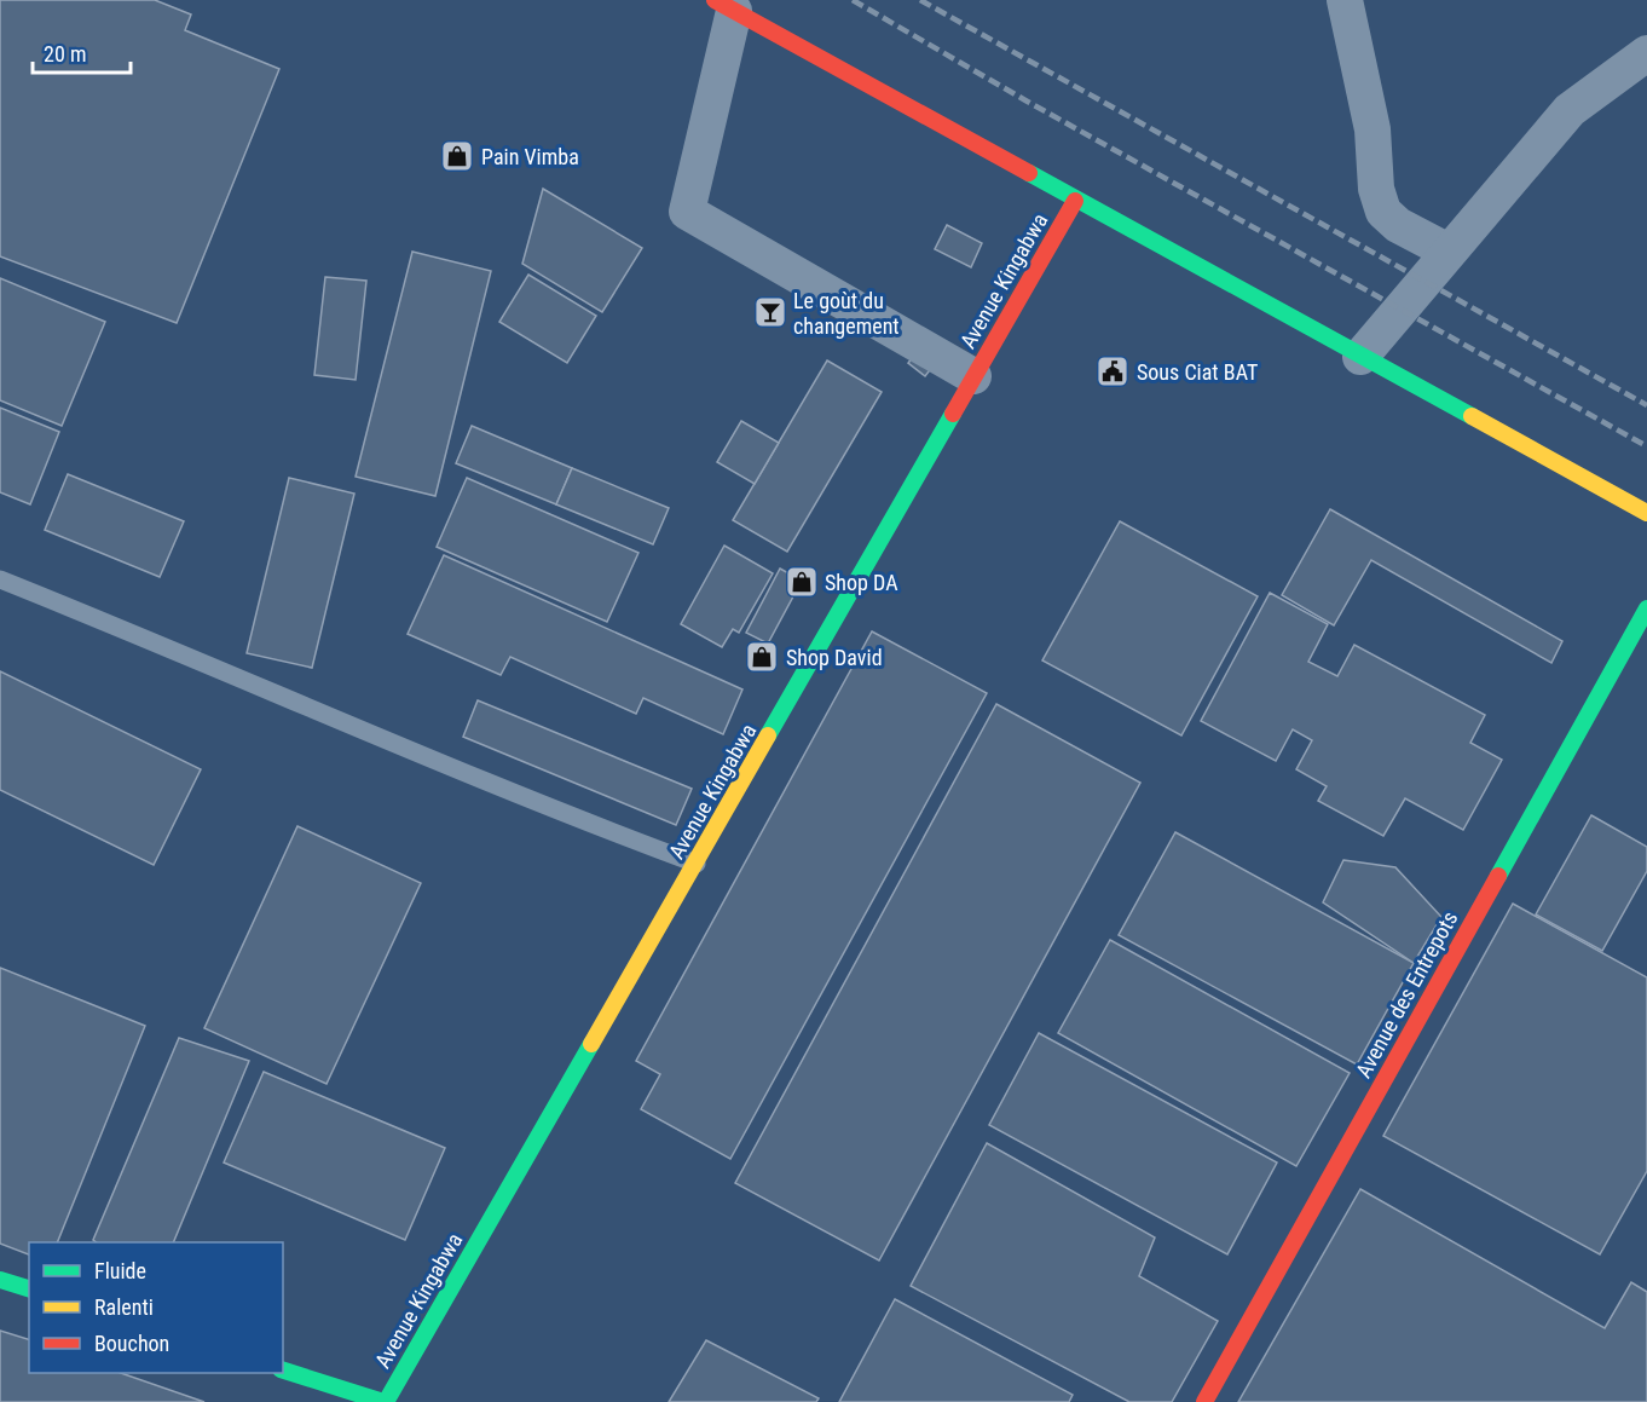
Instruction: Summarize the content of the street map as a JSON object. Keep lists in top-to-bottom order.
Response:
{
  "streets": {
    "street": ["Avenue Kingabwa", "Avenue des Entrepots"]
  },
  "places": {
    "shop": ["Pain Vimba", "Shop DA", "Shop David"],
    "bar": ["Le goùt du changement"],
    "public building": ["Sous Ciat BAT"]
  },
  "legend": ["Fluide", "Ralenti", "Bouchon"],
  "scale_bar": "20 m"
}
